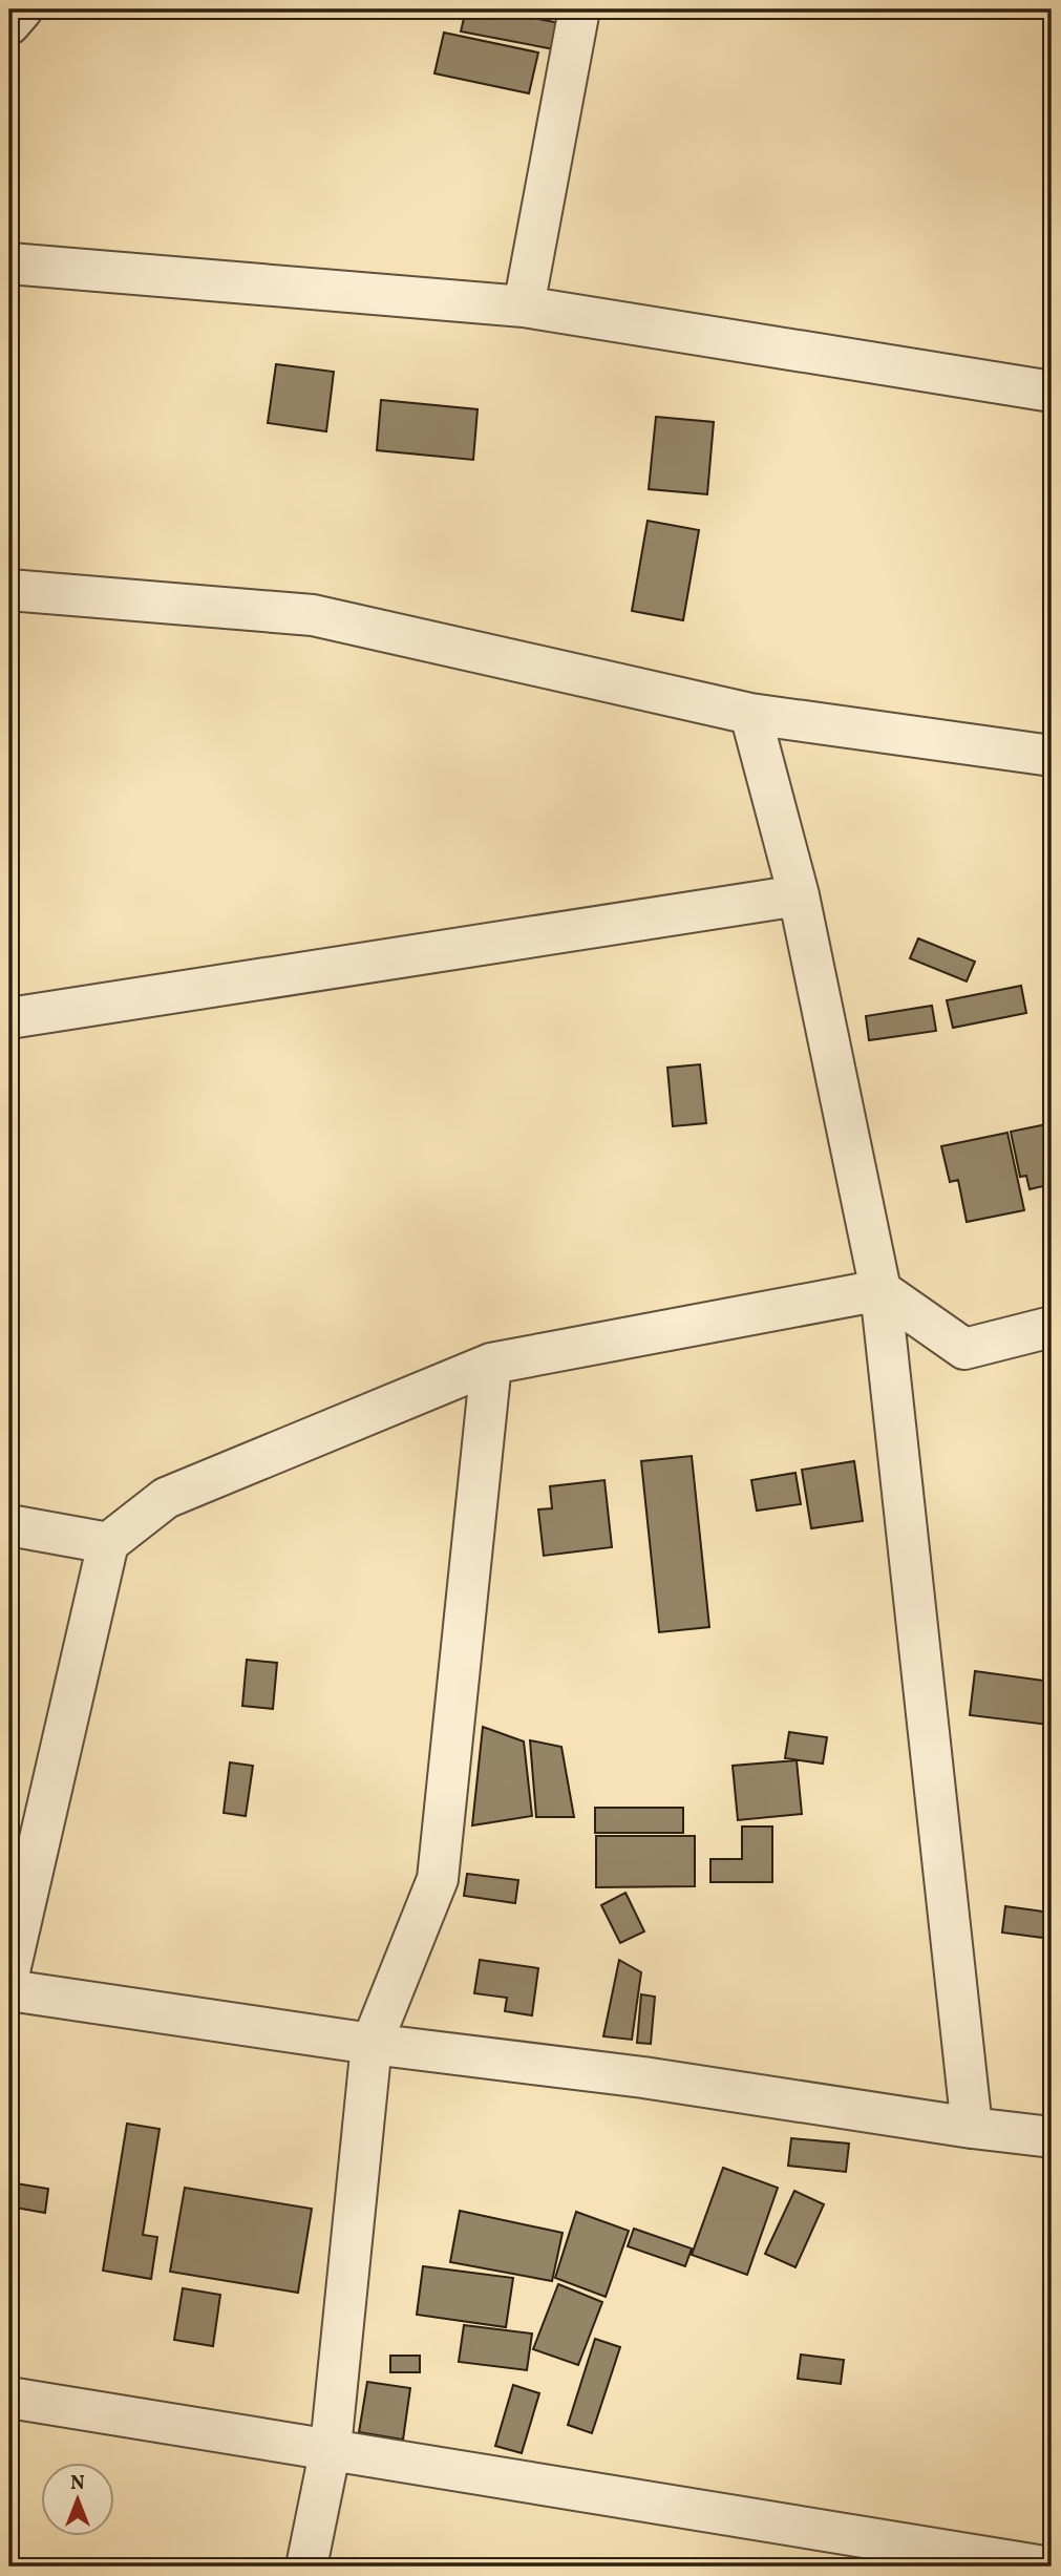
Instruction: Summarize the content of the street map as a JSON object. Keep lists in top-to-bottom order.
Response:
{
  "north": "top"
}
